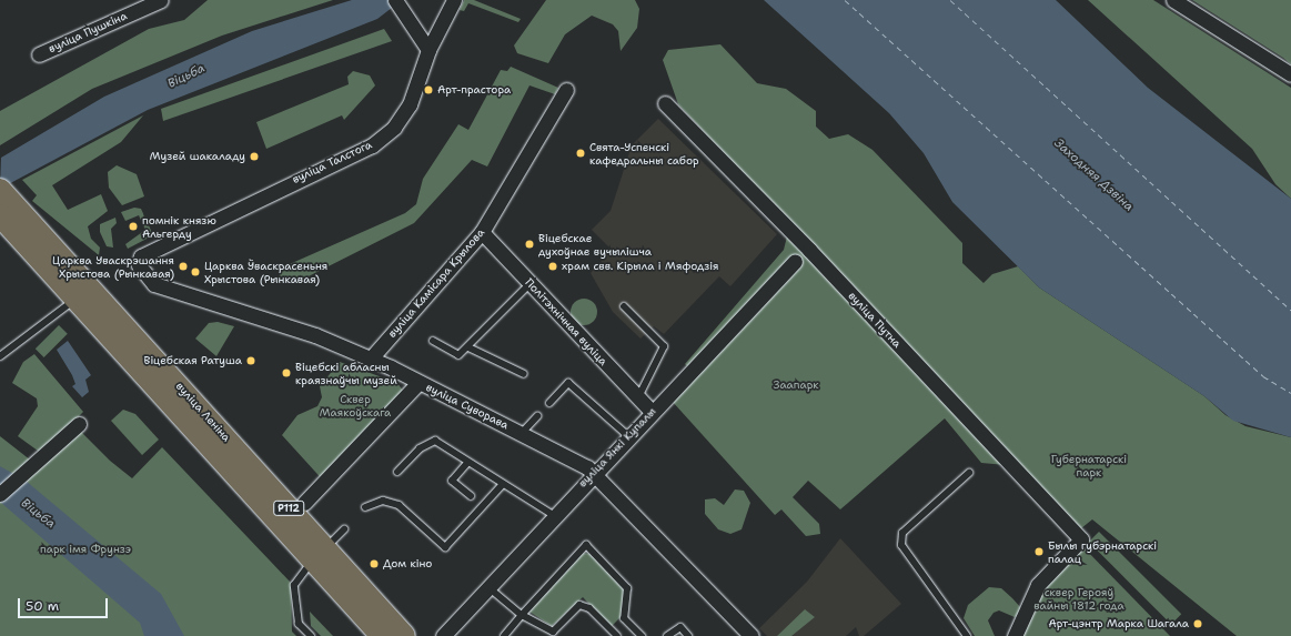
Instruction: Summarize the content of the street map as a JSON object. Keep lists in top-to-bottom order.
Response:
{
  "streets": {
    "main road": ["вуліца Леніна", "Р112"],
    "street": [
      "вуліца Пушкіна",
      "вуліца Талстога",
      "вуліца Камісара Крылова",
      "вуліца Путна",
      "Політэхнічная вуліца",
      "вуліца Суворава",
      "вуліца Янкі Купалы"
    ]
  },
  "crossings": [
    ["вуліца Талстога", "вуліца Суворава"],
    ["вуліца Камісара Крылова", "Політэхнічная вуліца"],
    ["вуліца Камісара Крылова", "вуліца Суворава"],
    ["Політэхнічная вуліца", "вуліца Янкі Купалы"],
    ["вуліца Суворава", "вуліца Янкі Купалы"]
  ],
  "water": ["Віцьба", "Заходняя Дзвіна"],
  "parks": [
    "Заапарк",
    "Сквер Маякоўскага",
    "Губернатарскі парк",
    "парк імя Фрунзэ",
    "сквер Герояў вайны 1812 года"
  ],
  "places": [
    "Арт-прастора",
    "Свята-Успенскі кафедральны сабор",
    "Музей шакаладу",
    "помнік князю Альгерду",
    "Віцебскае духоўнае вучылішча",
    "Царква Уваскрэшання Хрыстова (Рынкавая)",
    "храм свв. Кірыла і Мяфодзія",
    "Царква Ўваскрасеньня Хрыстова (Рынкавая)",
    "Віцебская Ратуша",
    "Віцебскі абласны краязнаўчы музей",
    "Былы губэрнатарскі палац",
    "Дом кіно",
    "Арт-цэнтр Марка Шагала"
  ],
  "scale_bar": "50 m"
}
